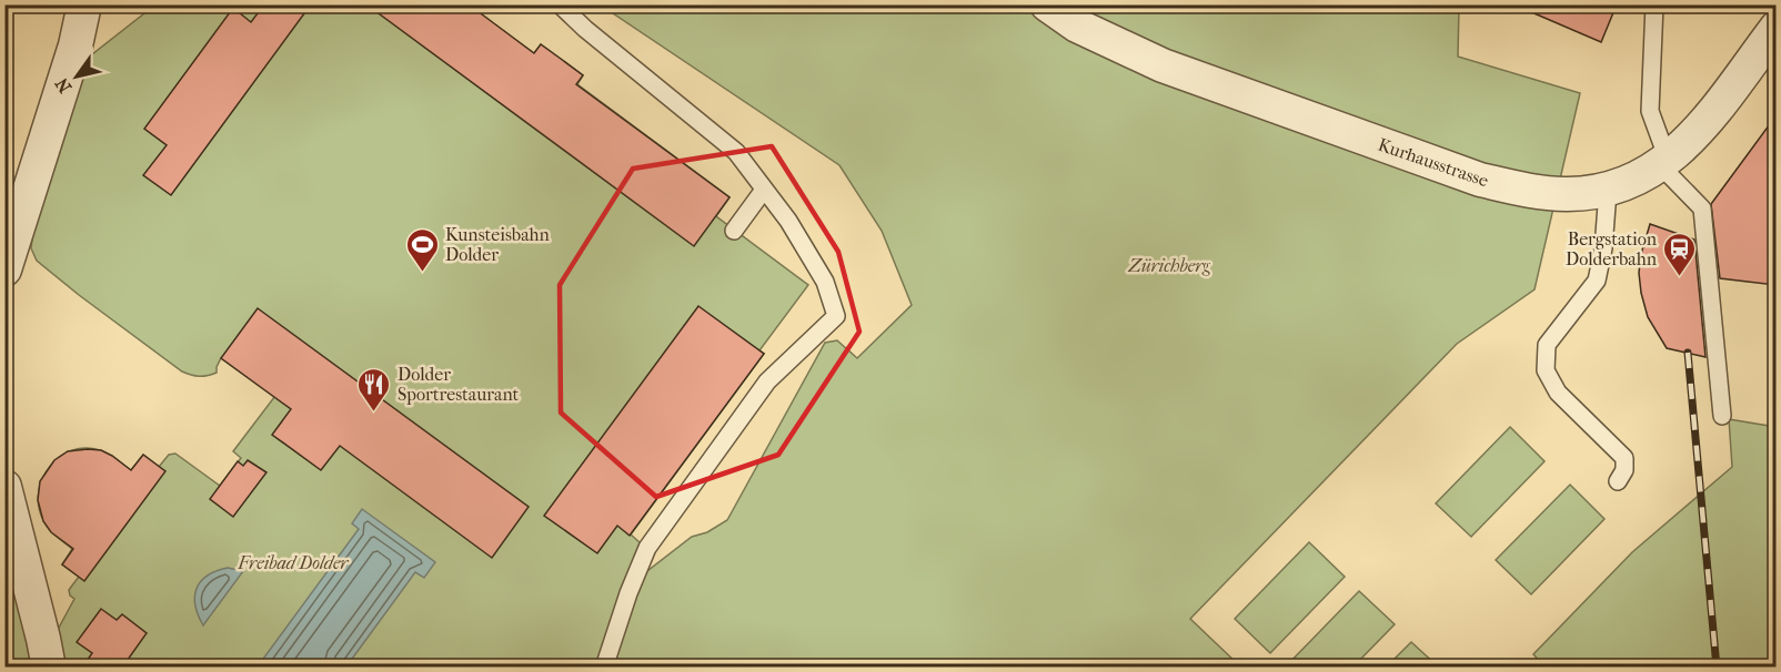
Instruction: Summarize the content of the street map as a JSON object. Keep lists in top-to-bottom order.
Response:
{
  "streets": {
    "street": ["Kurhausstrasse"]
  },
  "parks": ["Zürichberg", "Freibad Dolder"],
  "places": {
    "sports": ["Kunsteisbahn Dolder"],
    "station": ["Bergstation Dolderbahn"],
    "restaurant": ["Dolder Sportrestaurant"]
  },
  "north": "bottom left"
}
